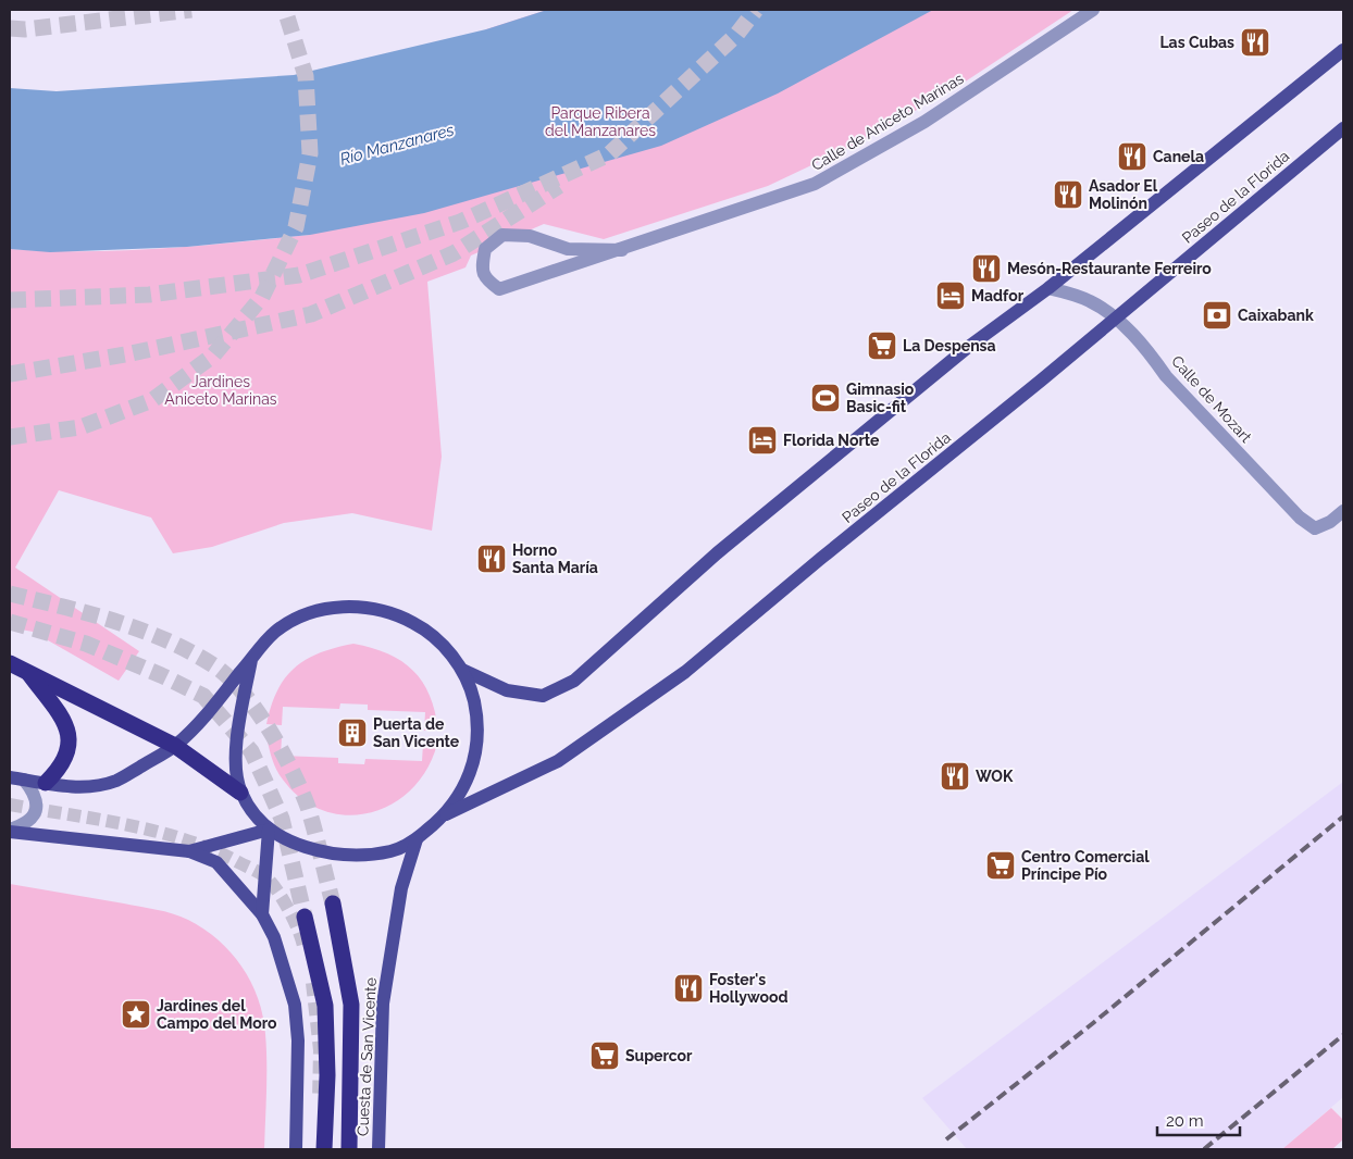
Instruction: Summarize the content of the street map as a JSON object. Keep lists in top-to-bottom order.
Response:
{
  "streets": {
    "main road": ["Paseo de la Florida", "Cuesta de San Vicente"],
    "street": ["Calle de Aniceto Marinas", "Calle de Mozart"]
  },
  "crossings": [
    ["Paseo de la Florida", "Calle de Mozart"]
  ],
  "water": ["Río Manzanares"],
  "parks": ["Parque Ribera del Manzanares", "Jardines Aniceto Marinas"],
  "places": {
    "restaurant": [
      "Las Cubas",
      "Canela",
      "Asador El Molinón",
      "Mesón-Restaurante Ferreiro",
      "Horno Santa María",
      "WOK",
      "Foster's Hollywood"
    ],
    "hotel": ["Madfor", "Florida Norte"],
    "bank": ["Caixabank"],
    "supermarket": ["La Despensa", "Centro Comercial Príncipe Pío", "Supercor"],
    "sports": ["Gimnasio Basic-fit"],
    "building": ["Puerta de San Vicente"],
    "place": ["Jardines del Campo del Moro"]
  },
  "scale_bar": "20 m"
}
